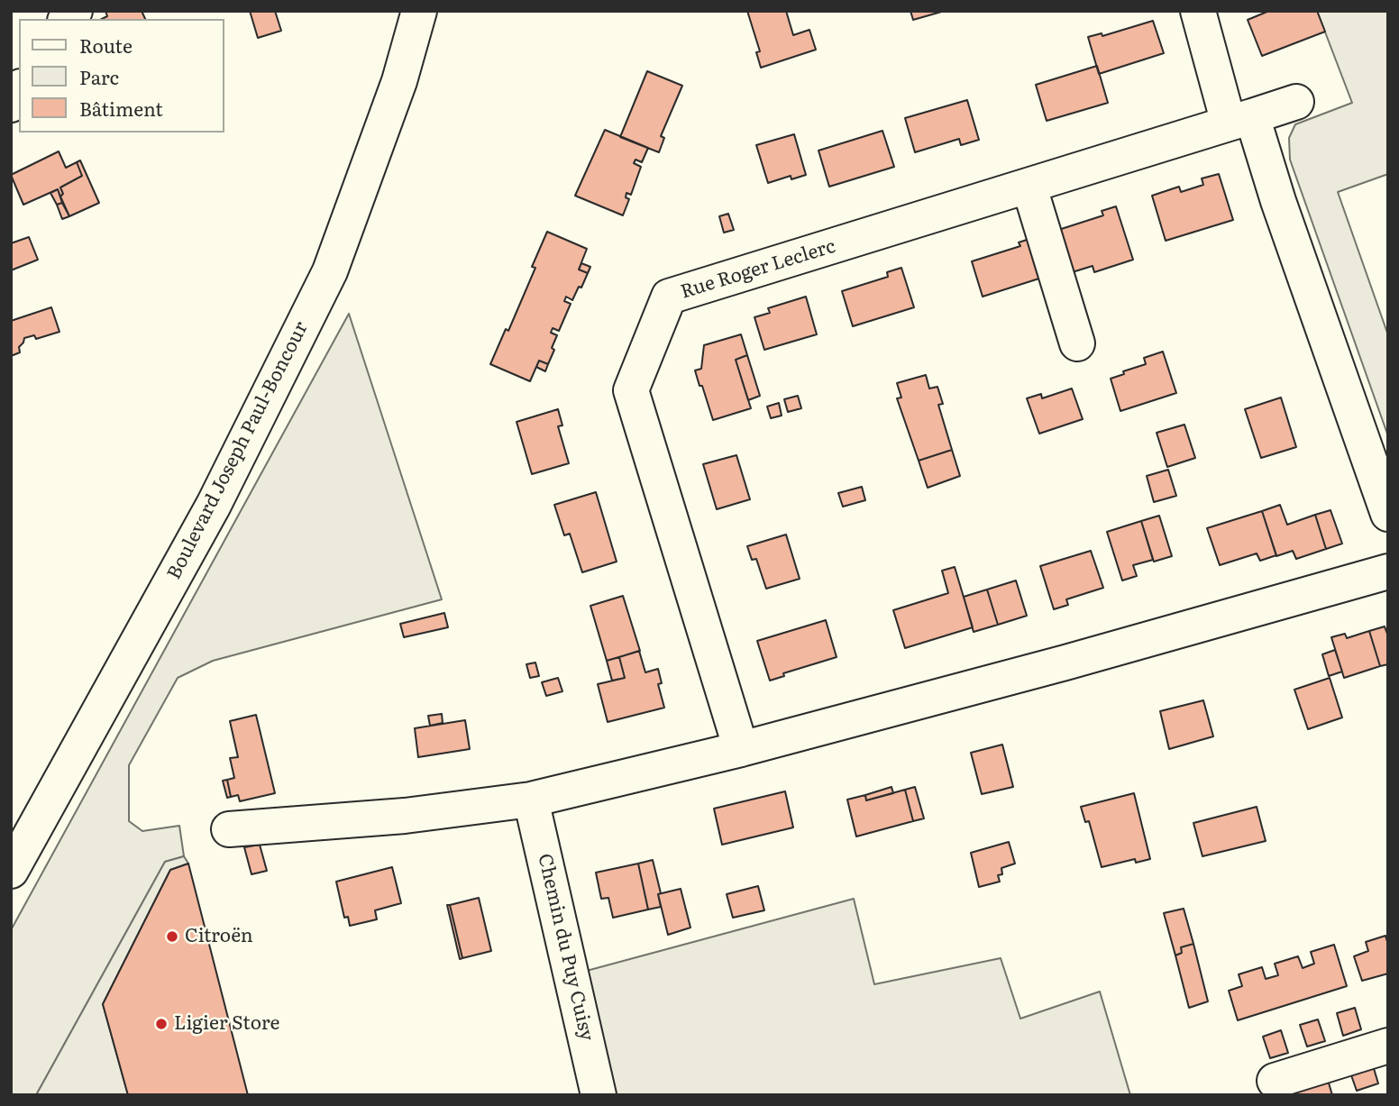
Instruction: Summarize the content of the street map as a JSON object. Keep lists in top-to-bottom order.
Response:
{
  "streets": {
    "street": ["Rue Roger Leclerc", "Boulevard Joseph Paul-Boncour", "Chemin du Puy Cuisy"]
  },
  "places": ["Citroën", "Ligier Store"],
  "legend": ["Route", "Parc", "Bâtiment"]
}
